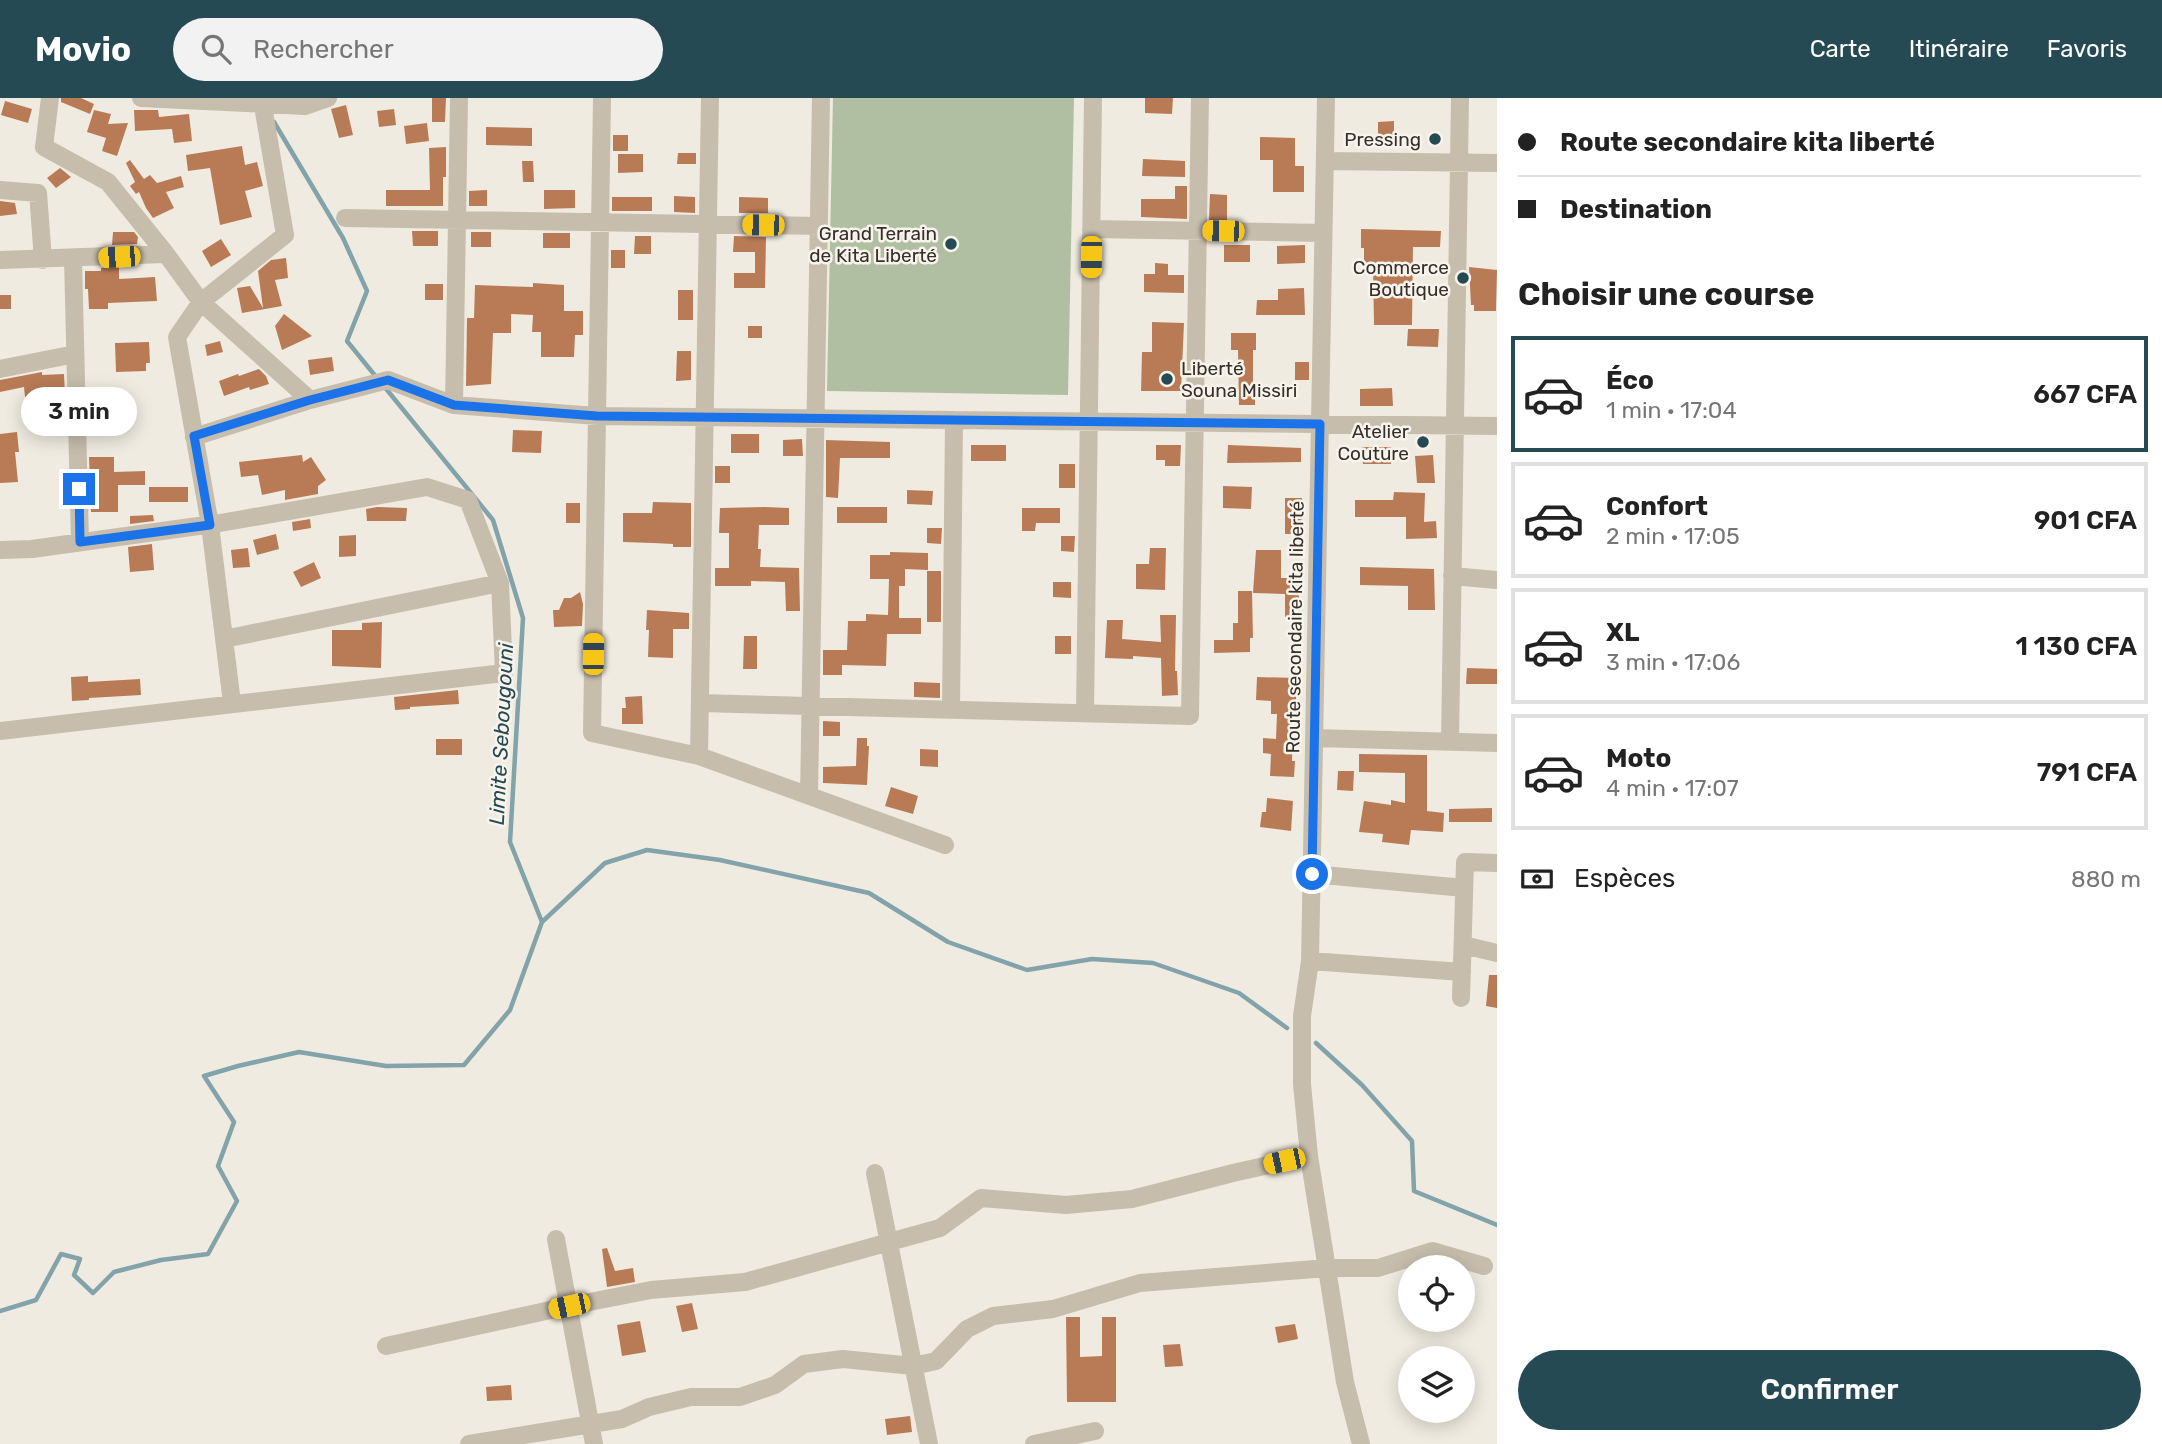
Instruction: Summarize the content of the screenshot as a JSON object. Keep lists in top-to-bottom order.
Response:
{
  "streets": {
    "street": ["Route secondaire kita liberté"]
  },
  "water": ["Limite Sebougouni"],
  "places": [
    "Pressing",
    "Grand Terrain de Kita Liberté",
    "Commerce Boutique",
    "Liberté Souna Missiri",
    "Atelier Couture"
  ],
  "page": {
    "header": "Movio",
    "search": "Rechercher",
    "nav": ["Carte", "Itinéraire", "Favoris"],
    "banner": ["Route secondaire kita liberté", "Destination"],
    "heading": "Choisir une course",
    "list": [
      {
        "name": "Éco",
        "note": "1 min · 17:04",
        "value": "667 CFA"
      },
      {
        "name": "Confort",
        "note": "2 min · 17:05",
        "value": "901 CFA"
      },
      {
        "name": "XL",
        "note": "3 min · 17:06",
        "value": "1 130 CFA"
      },
      {
        "name": "Moto",
        "note": "4 min · 17:07",
        "value": "791 CFA"
      }
    ],
    "bubble": "3 min",
    "pay": ["Espèces", "880 m"],
    "buttons": "Confirmer"
  }
}
